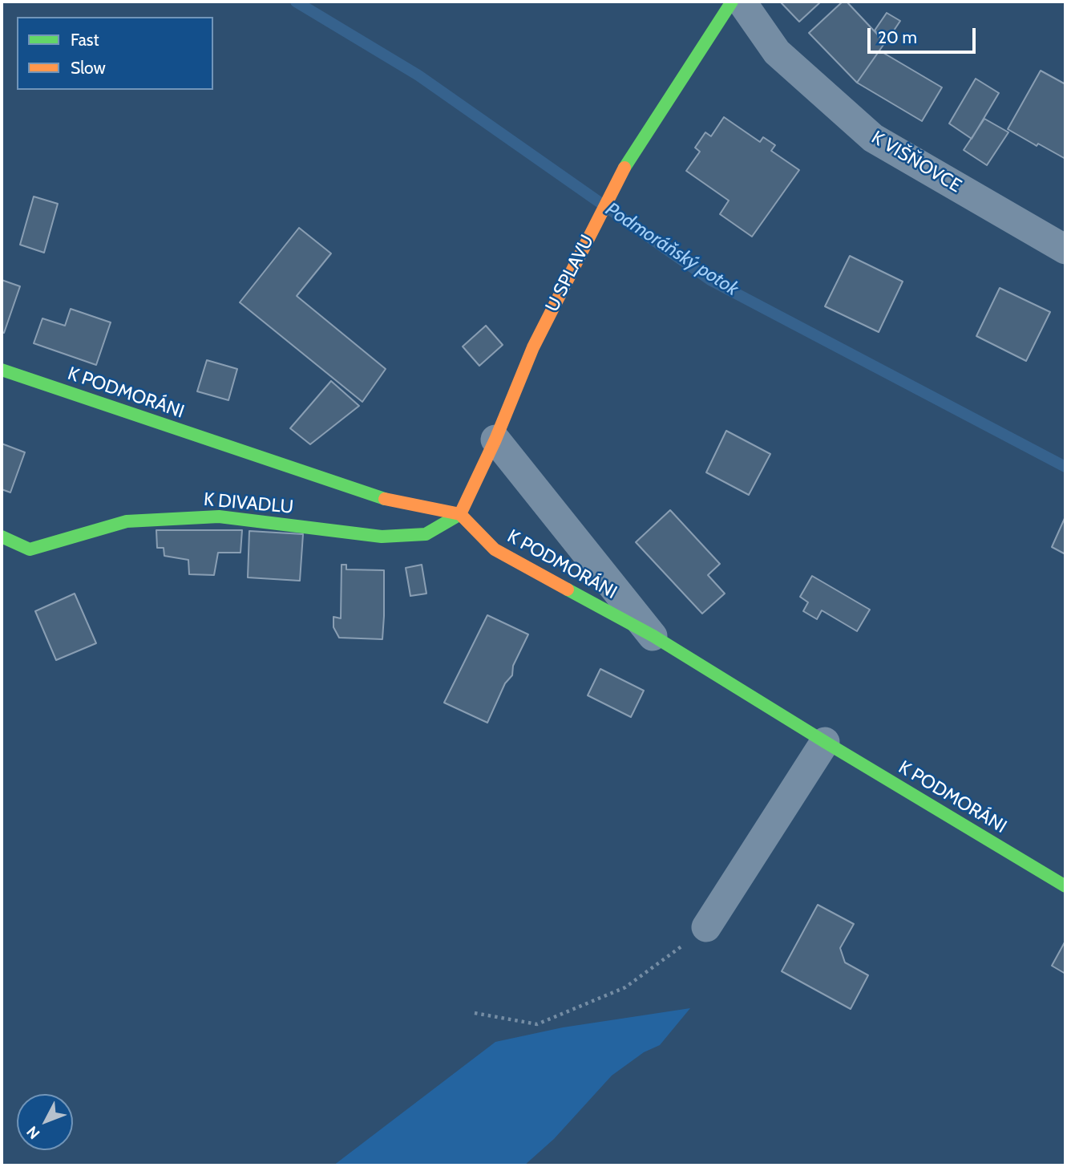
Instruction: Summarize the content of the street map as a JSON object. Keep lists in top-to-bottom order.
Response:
{
  "streets": {
    "street": [
      "K VIŠŇOVCE",
      "U SPLAVU",
      "K PODMORÁNI",
      "K DIVADLU"
    ]
  },
  "crossings": [
    ["U SPLAVU", "K PODMORÁNI"],
    ["U SPLAVU", "K DIVADLU"],
    ["K PODMORÁNI", "K DIVADLU"]
  ],
  "water": ["Podmoráňský potok"],
  "legend": ["Fast", "Slow"],
  "scale_bar": "20 m",
  "north": "bottom left"
}
